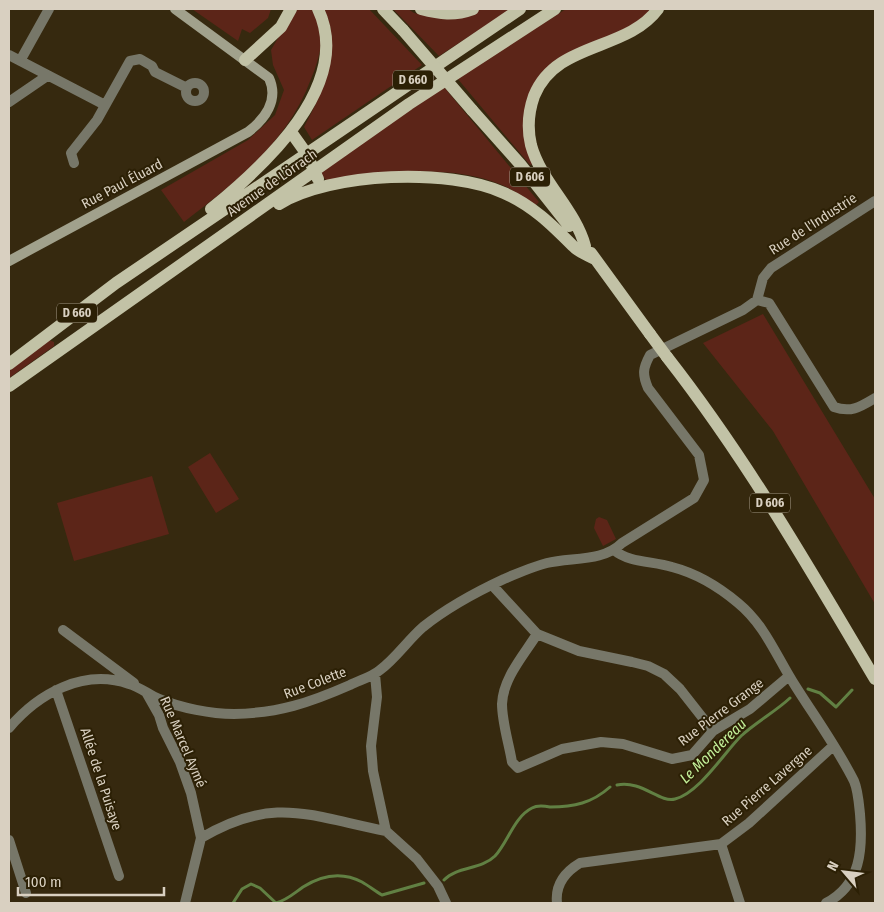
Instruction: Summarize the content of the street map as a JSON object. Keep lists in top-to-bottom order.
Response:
{
  "streets": {
    "main road": ["D 660", "D 606", "Avenue de Lörrach"],
    "street": [
      "Rue Paul Éluard",
      "Rue de l'Industrie",
      "Rue Colette",
      "Rue Pierre Grange",
      "Rue Marcel Aymé",
      "Allée de la Puisaye",
      "Rue Pierre Lavergne"
    ]
  },
  "crossings": [
    ["Rue Colette", "Rue Marcel Aymé"],
    ["Rue Colette", "Allée de la Puisaye"],
    ["Rue Colette", "Rue Pierre Lavergne"],
    ["Rue Pierre Grange", "Rue Pierre Lavergne"]
  ],
  "water": ["Le Mondereau"],
  "scale_bar": "100 m",
  "north": "top left"
}
